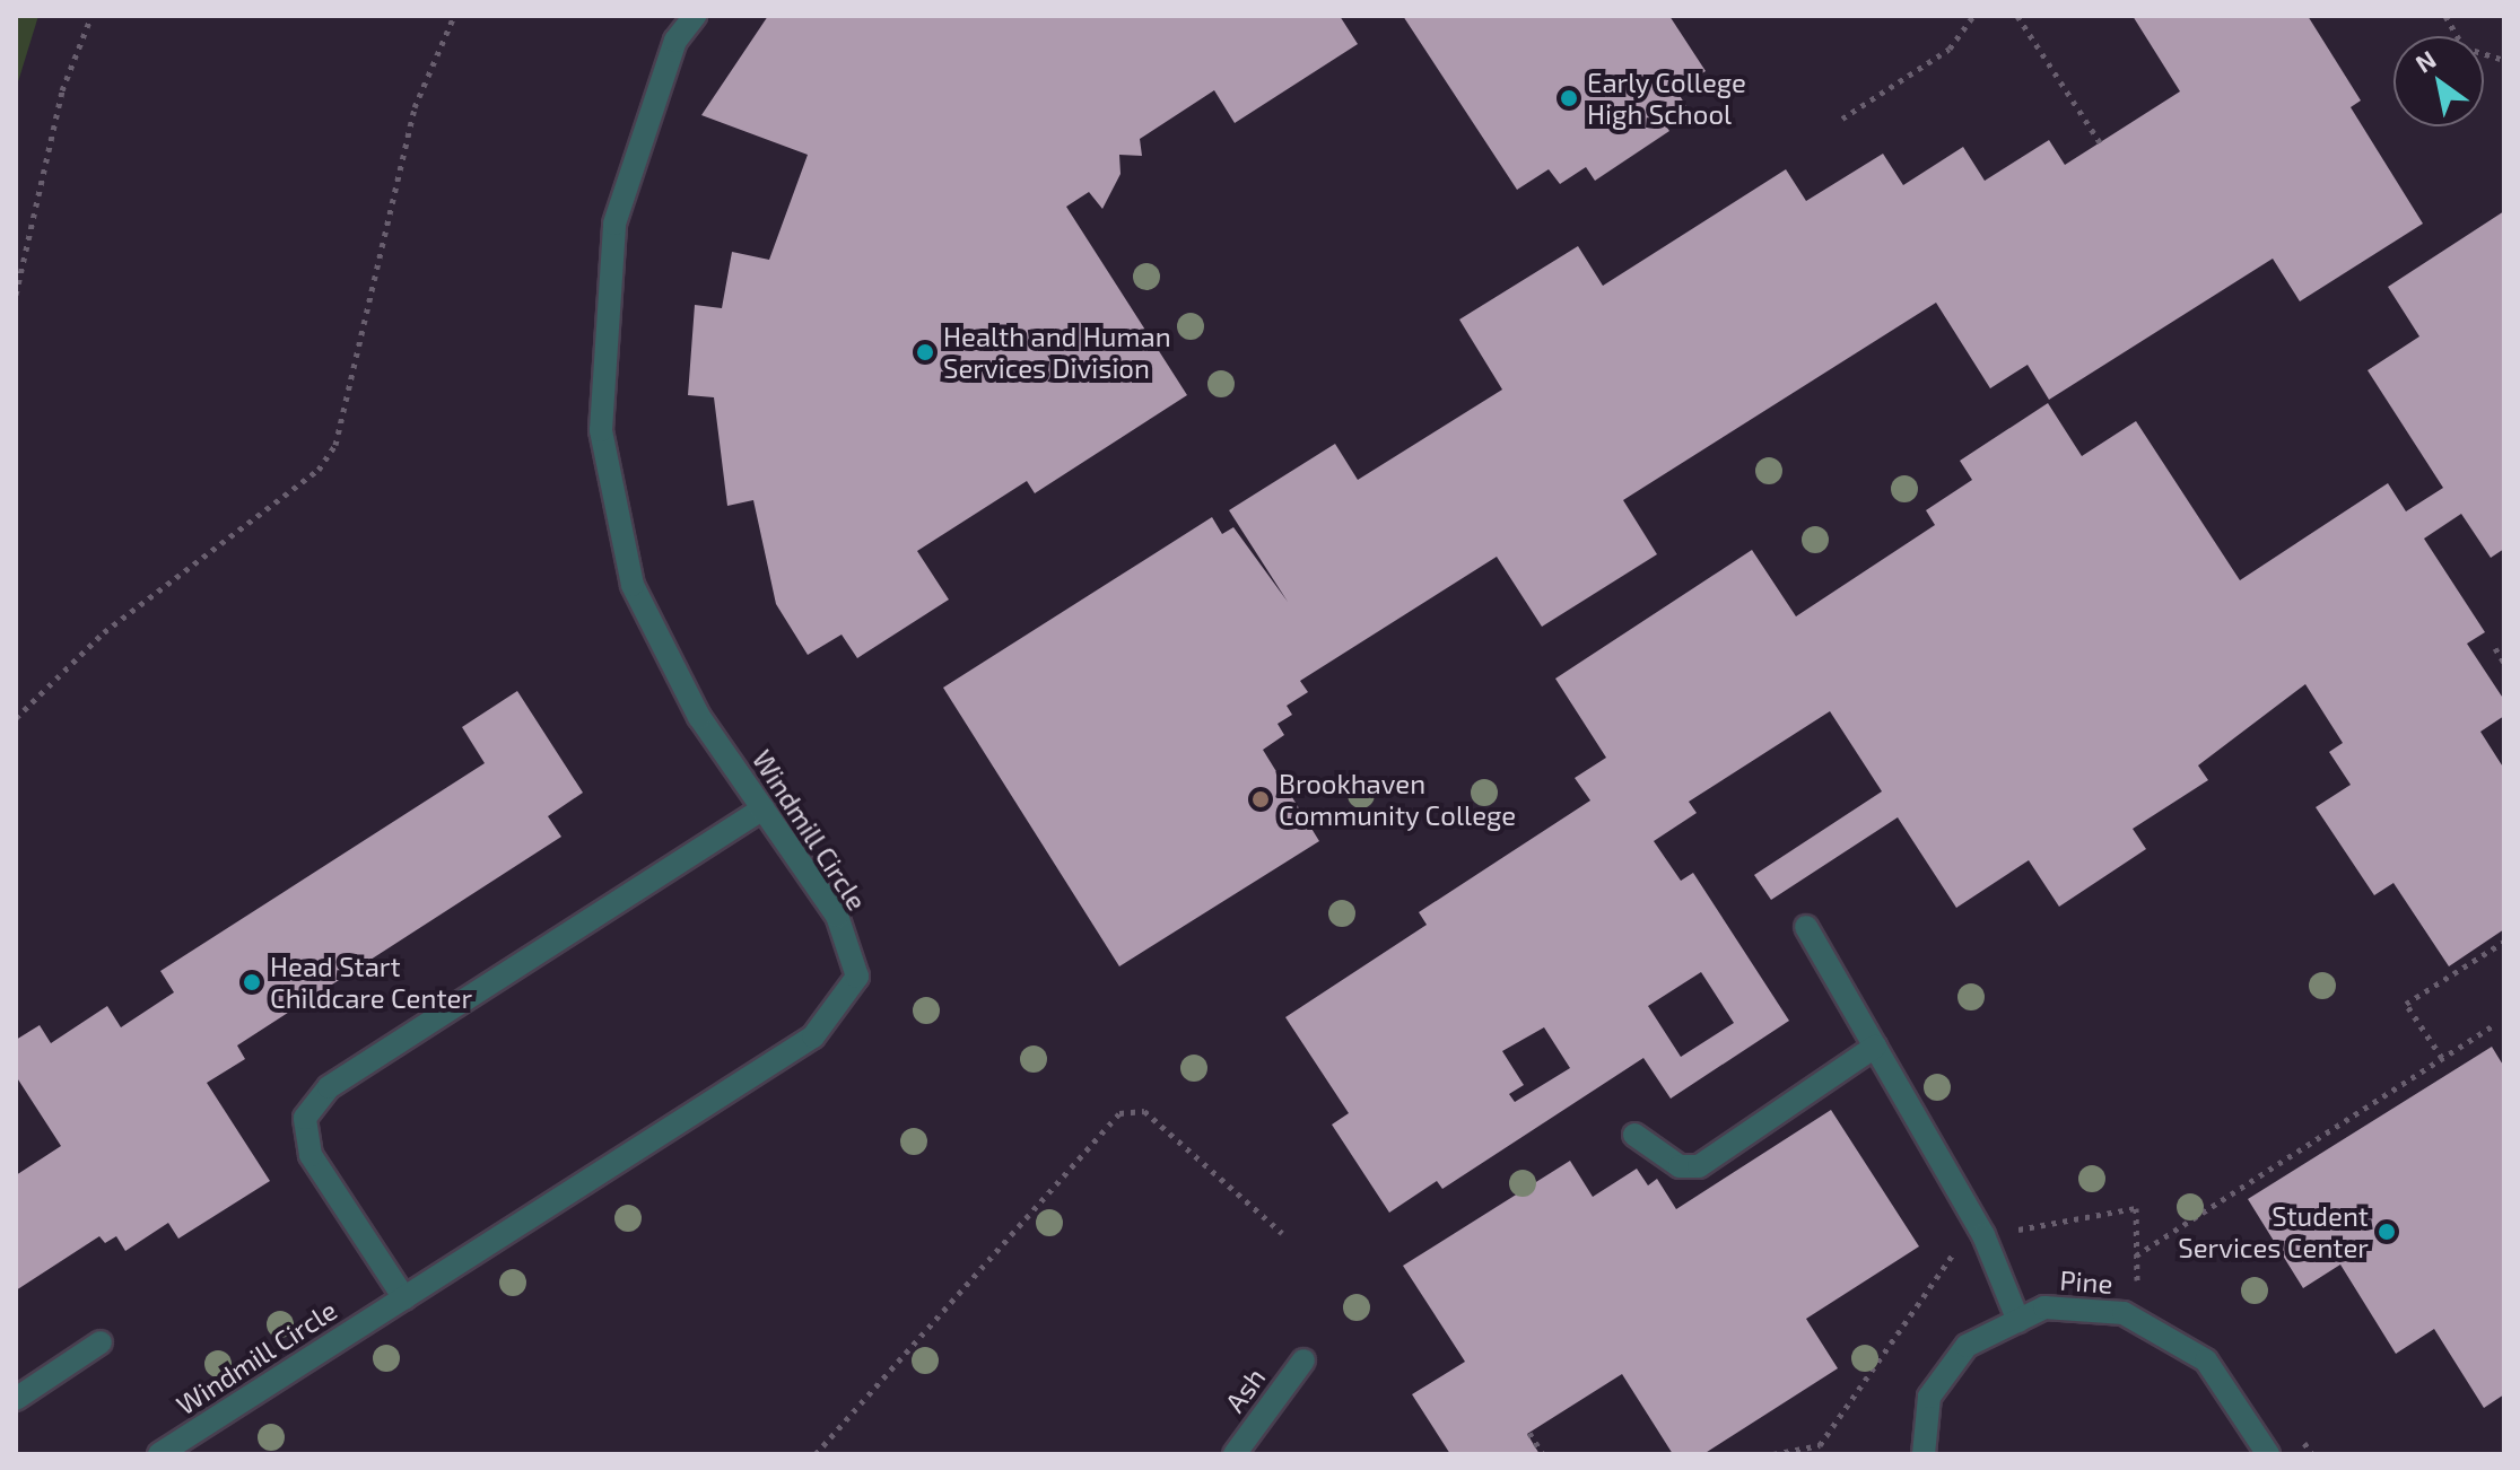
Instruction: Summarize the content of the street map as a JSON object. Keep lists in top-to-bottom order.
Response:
{
  "streets": {
    "lane": ["Windmill Circle", "Pine", "Ash"]
  },
  "places": [
    "Early College High School",
    "Health and Human Services Division",
    "Brookhaven Community College",
    "Head Start Childcare Center",
    "Student Services Center"
  ],
  "north": "top left"
}
